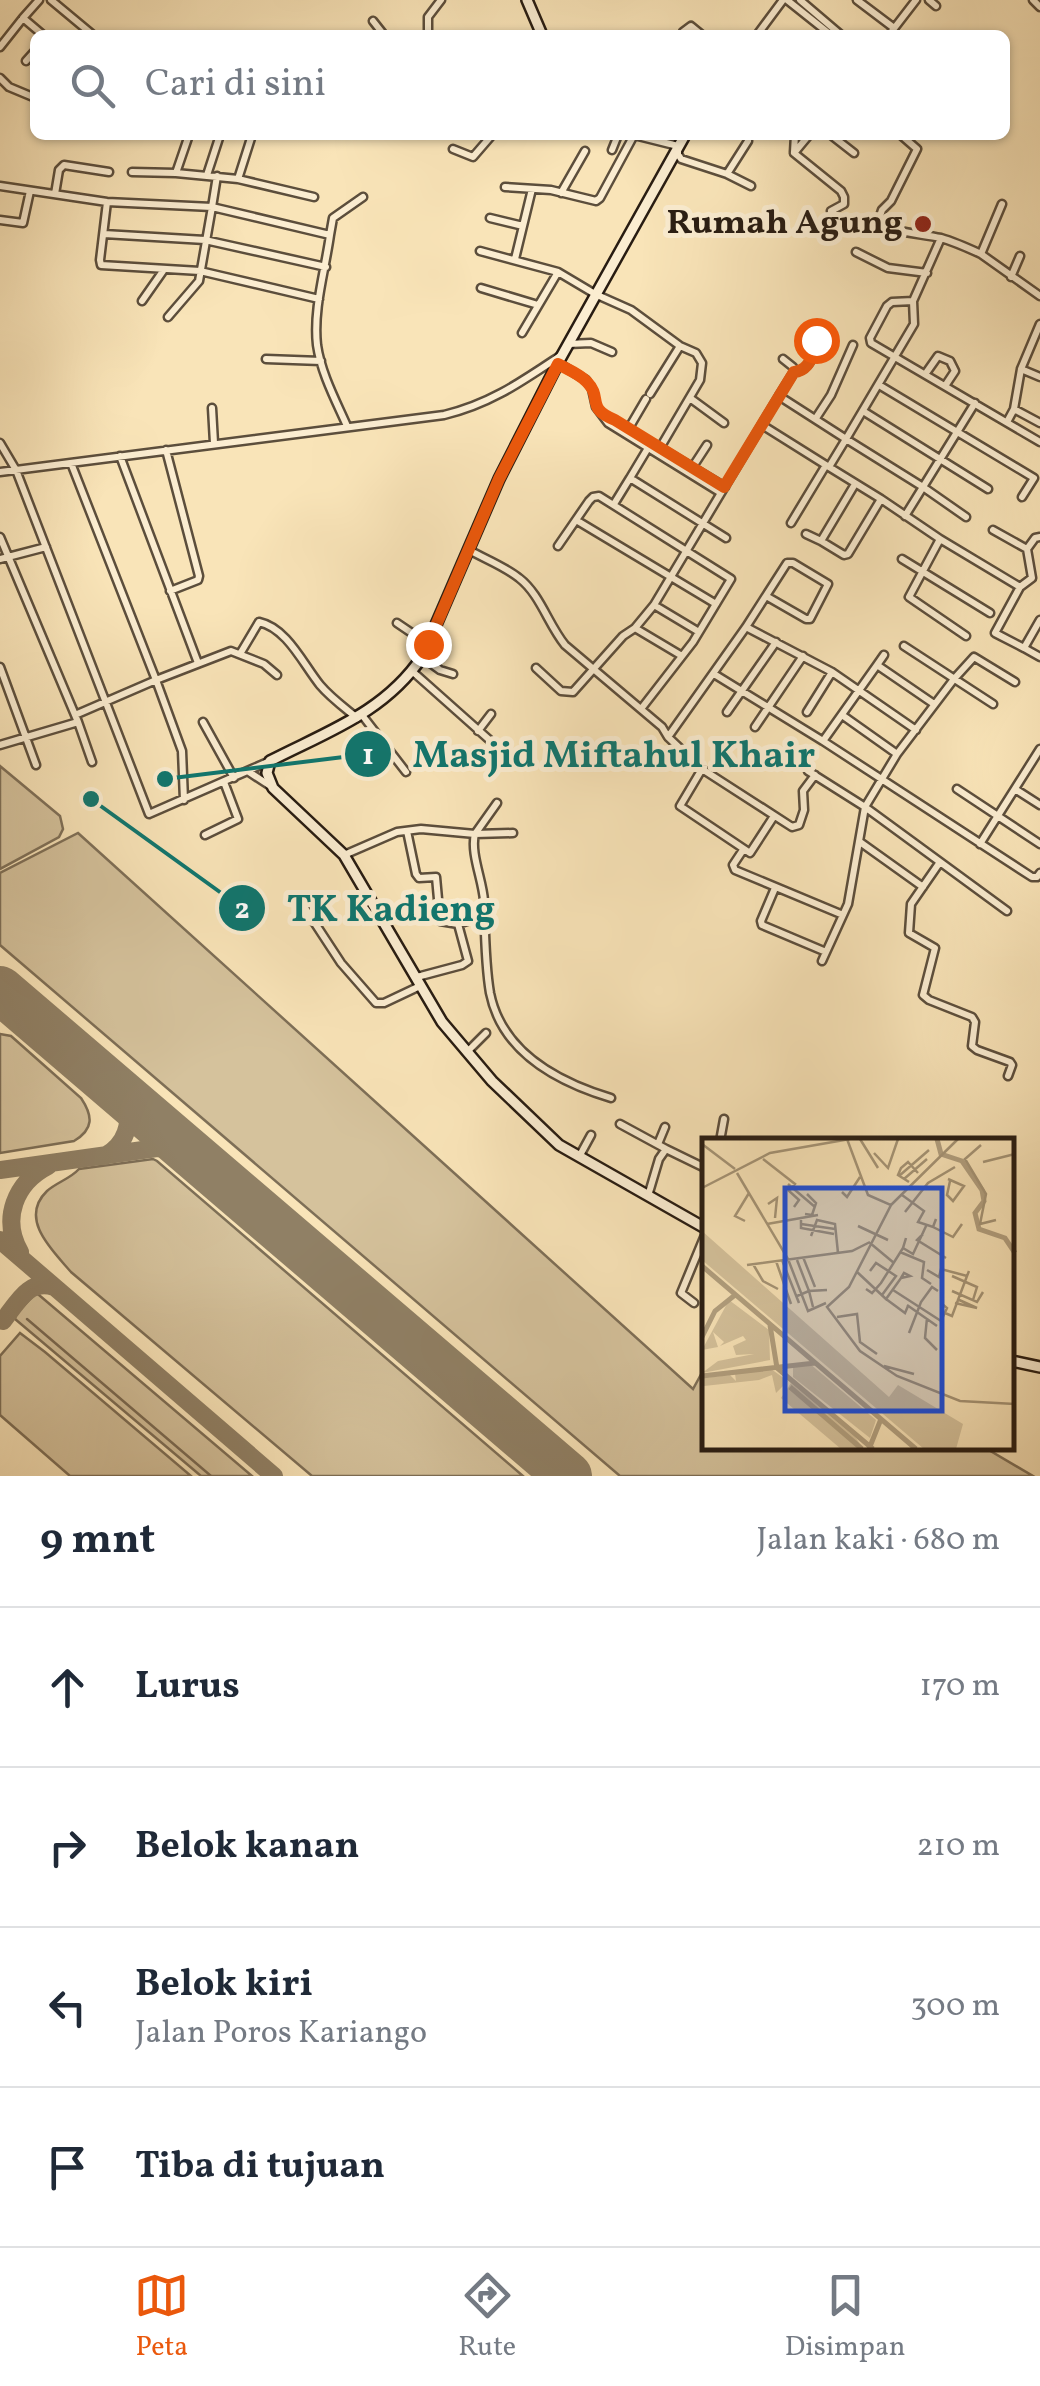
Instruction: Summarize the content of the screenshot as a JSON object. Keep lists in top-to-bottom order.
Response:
{
  "places": ["Rumah Agung", "Masjid Miftahul Khair", "TK Kadieng"],
  "page": {
    "search": "Cari di sini",
    "heading": ["9 mnt", "Jalan kaki · 680 m"],
    "list": [
      ["Lurus", "170 m"],
      ["Belok kanan", "210 m"],
      ["Belok kiri", "Jalan Poros Kariango", "300 m"],
      "Tiba di tujuan"
    ],
    "nav": ["Peta", "Rute", "Disimpan"]
  }
}
